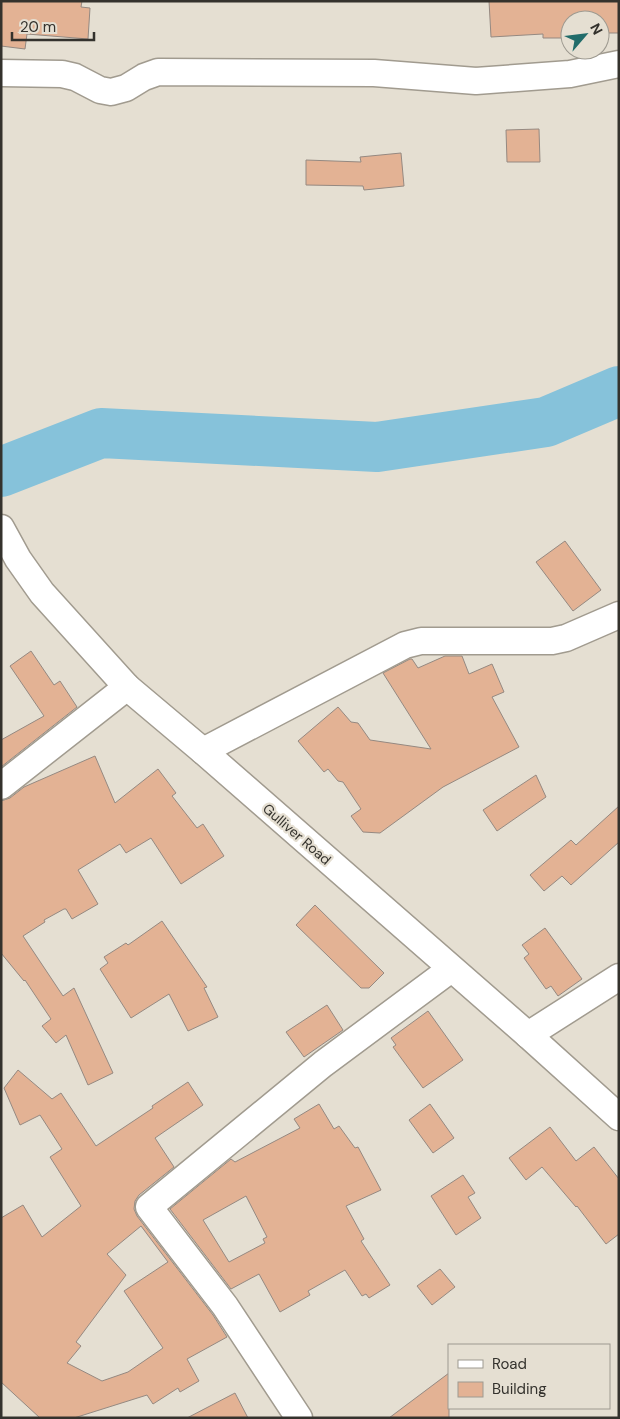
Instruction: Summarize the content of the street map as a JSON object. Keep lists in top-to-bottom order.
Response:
{
  "streets": {
    "street": ["Gulliver Road"]
  },
  "legend": ["Road", "Building"],
  "scale_bar": "20 m",
  "north": "top right"
}
